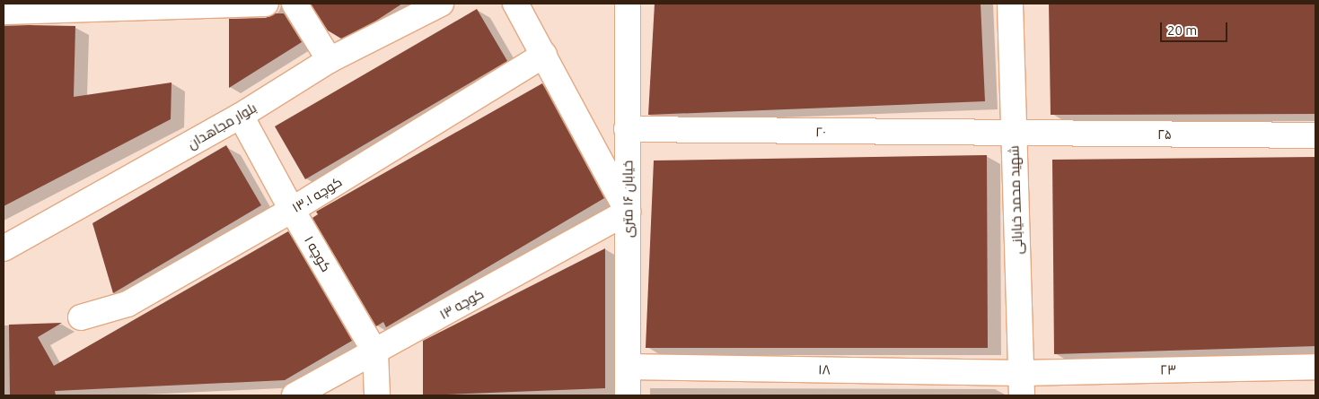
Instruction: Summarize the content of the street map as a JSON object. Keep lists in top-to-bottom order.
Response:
{
  "streets": {
    "street": [
      "بلوار مجاهدان",
      "۲۰",
      "۲۵",
      "کوچه ۱۳.۱",
      "خیابان ۱۶ متری",
      "شهید محمد خیابانی",
      "کوچه ۱",
      "کوچه ۱۳",
      "۱۸",
      "۲۳"
    ]
  },
  "crossings": [
    ["بلوار مجاهدان", "کوچه ۱"],
    ["۲۰", "۲۵"],
    ["۲۰", "خیابان ۱۶ متری"],
    ["۲۰", "شهید محمد خیابانی"],
    ["۲۵", "شهید محمد خیابانی"],
    ["کوچه ۱۳.۱", "کوچه ۱"],
    ["خیابان ۱۶ متری", "کوچه ۱۳"],
    ["خیابان ۱۶ متری", "۱۸"],
    ["شهید محمد خیابانی", "۱۸"],
    ["شهید محمد خیابانی", "۲۳"],
    ["کوچه ۱", "کوچه ۱۳"],
    ["۱۸", "۲۳"]
  ],
  "scale_bar": "20 m"
}
